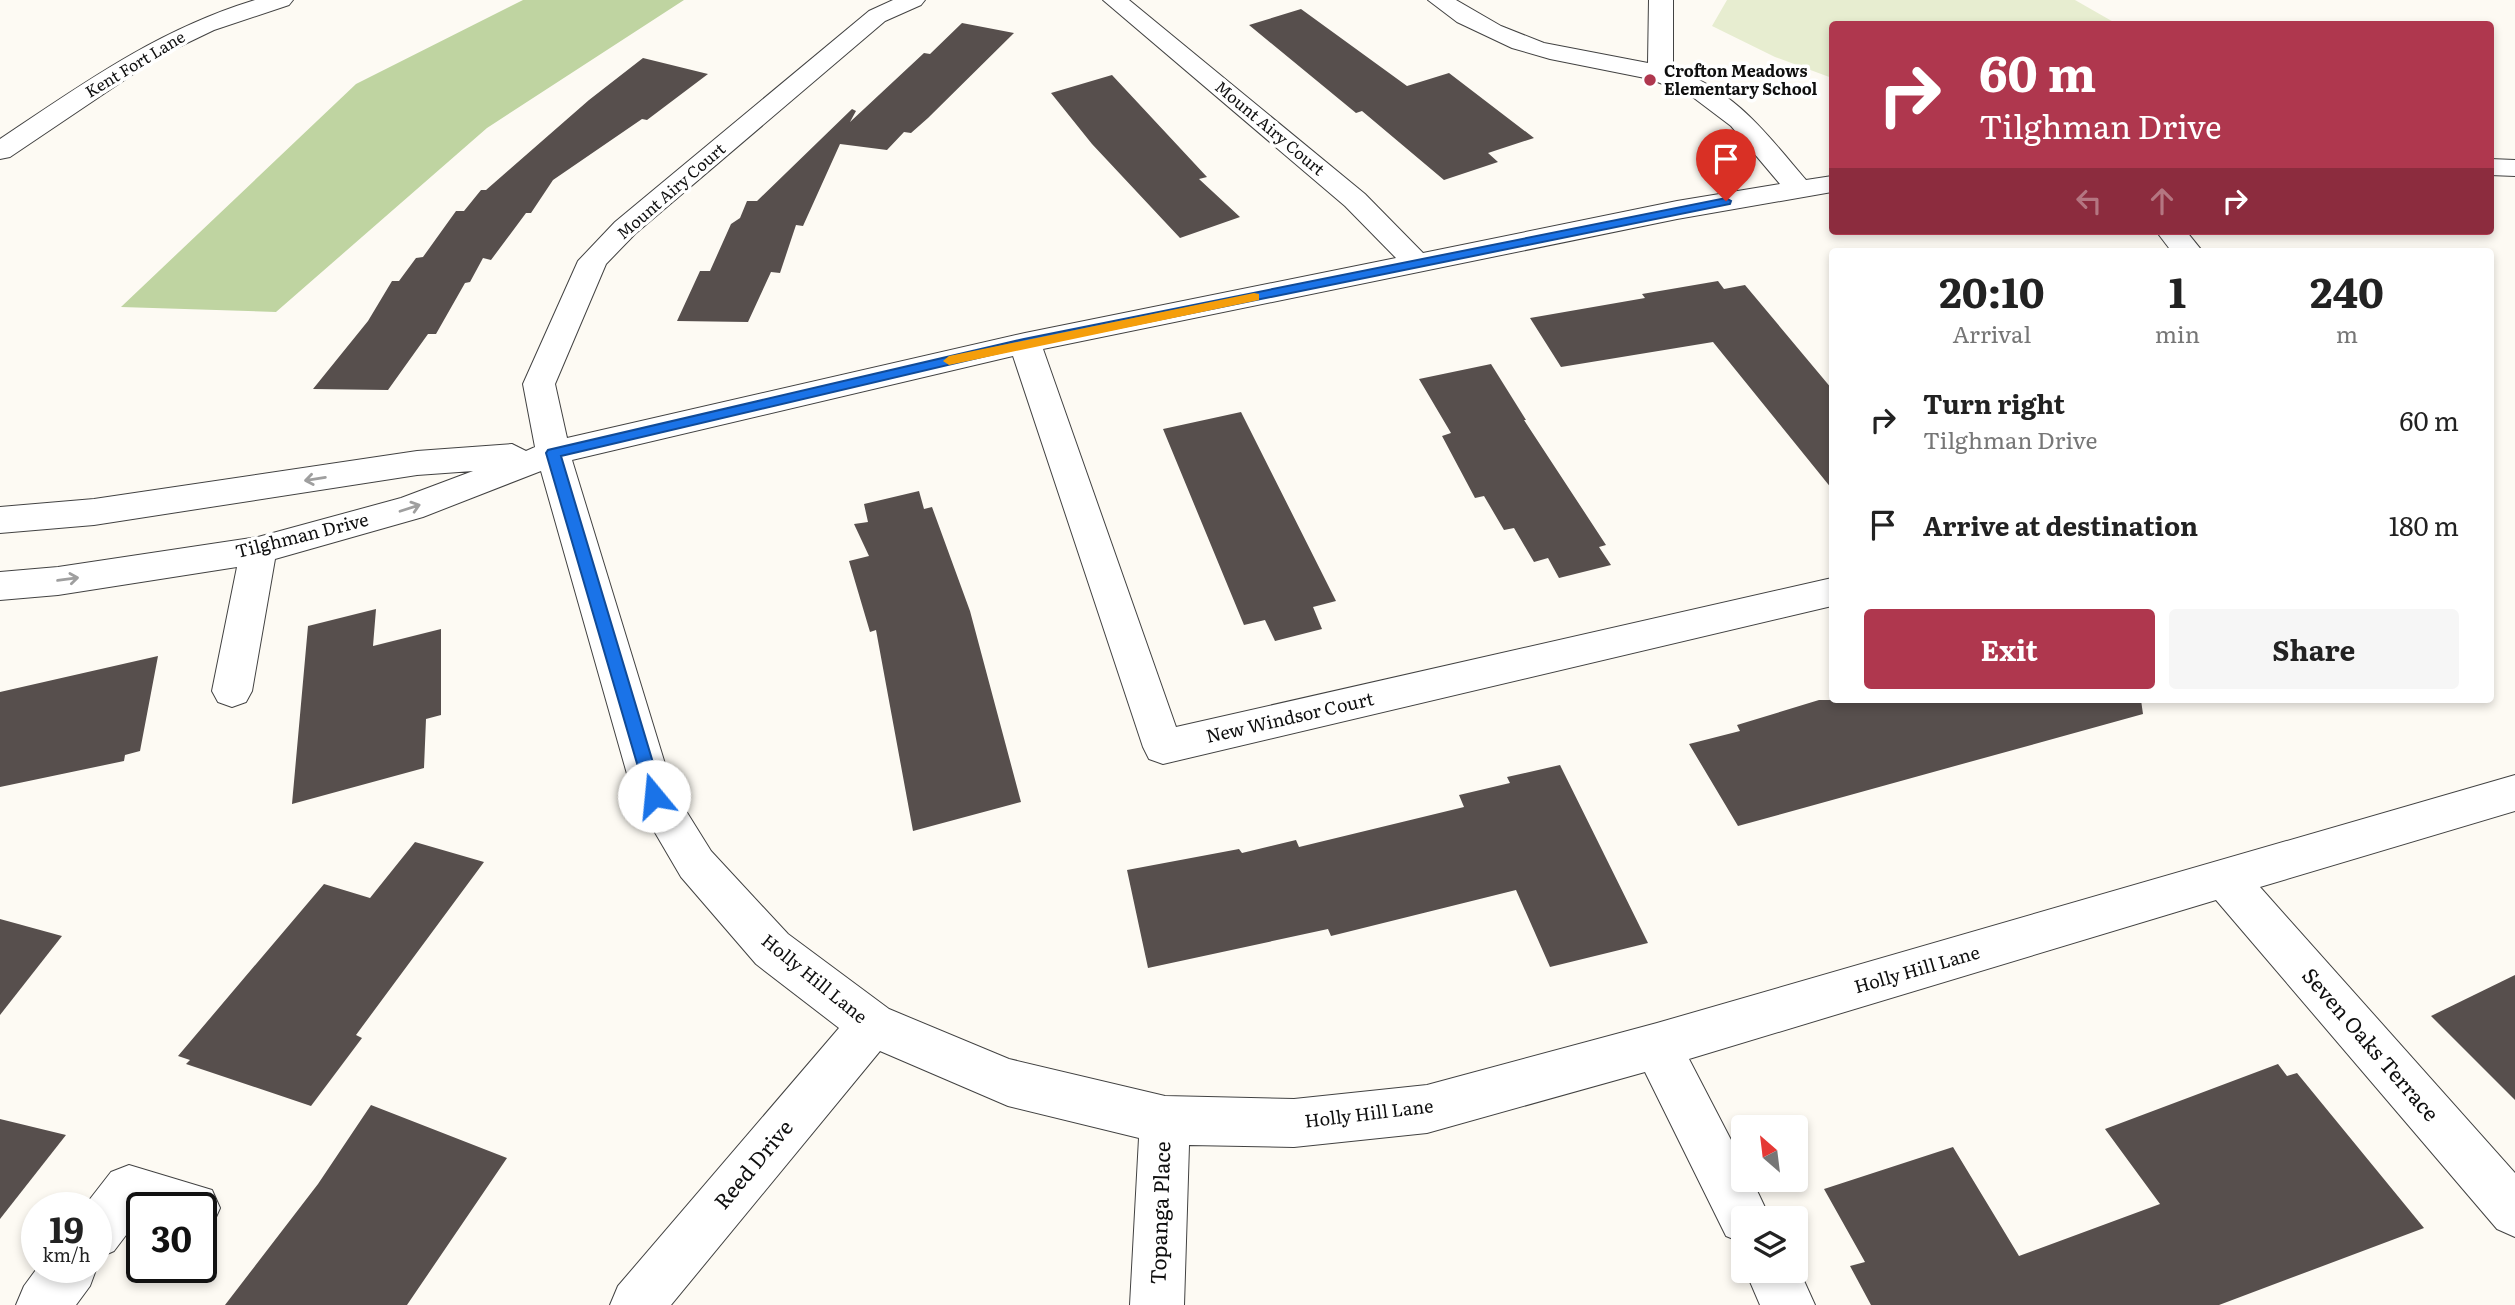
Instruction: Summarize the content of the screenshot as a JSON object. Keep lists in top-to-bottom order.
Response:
{
  "streets": {
    "street": [
      "Kent Fort Lane",
      "Mount Airy Court",
      "Tilghman Drive",
      "New Windsor Court",
      "Holly Hill Lane",
      "Seven Oaks Terrace",
      "Reed Drive",
      "Topanga Place"
    ]
  },
  "crossings": [
    ["Mount Airy Court", "Tilghman Drive"],
    ["Mount Airy Court", "Holly Hill Lane"],
    ["Tilghman Drive", "New Windsor Court"],
    ["Tilghman Drive", "Holly Hill Lane"],
    ["Holly Hill Lane", "Seven Oaks Terrace"],
    ["Holly Hill Lane", "Reed Drive"],
    ["Holly Hill Lane", "Topanga Place"]
  ],
  "places": ["Crofton Meadows Elementary School"],
  "north": "top left",
  "page": {
    "turn": ["60 m", "Tilghman Drive"],
    "eta": [
      "20:10",
      "Arrival",
      "1",
      "min",
      "240",
      "m"
    ],
    "list": [
      {
        "name": "Turn right",
        "note": "Tilghman Drive",
        "value": "60 m"
      },
      {
        "name": "Arrive at destination",
        "value": "180 m"
      }
    ],
    "buttons": ["Exit", "Share"],
    "speed": "19 km/h",
    "limit": "30"
  }
}
